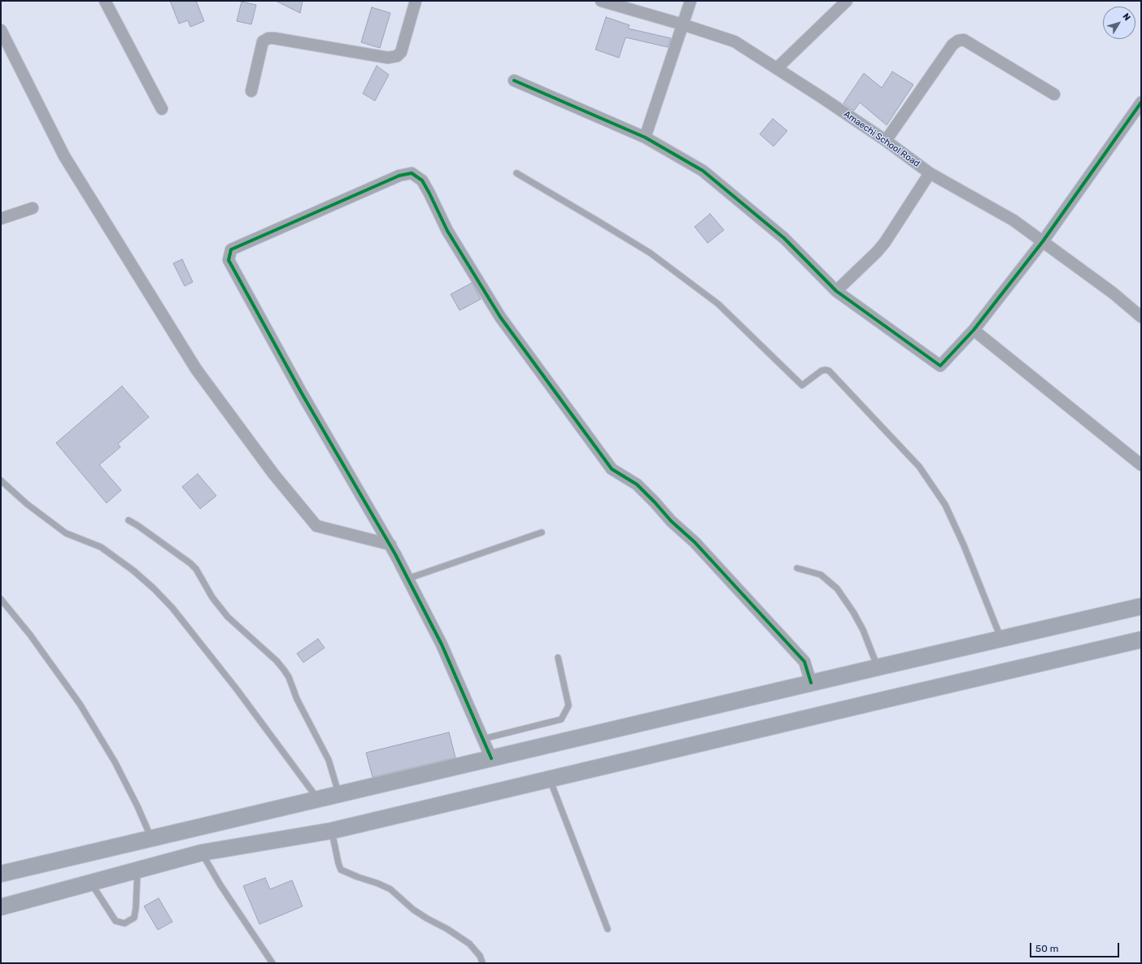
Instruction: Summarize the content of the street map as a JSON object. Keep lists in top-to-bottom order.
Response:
{
  "streets": {
    "street": ["Amaechi School Road"]
  },
  "scale_bar": "50 m",
  "north": "top right"
}
